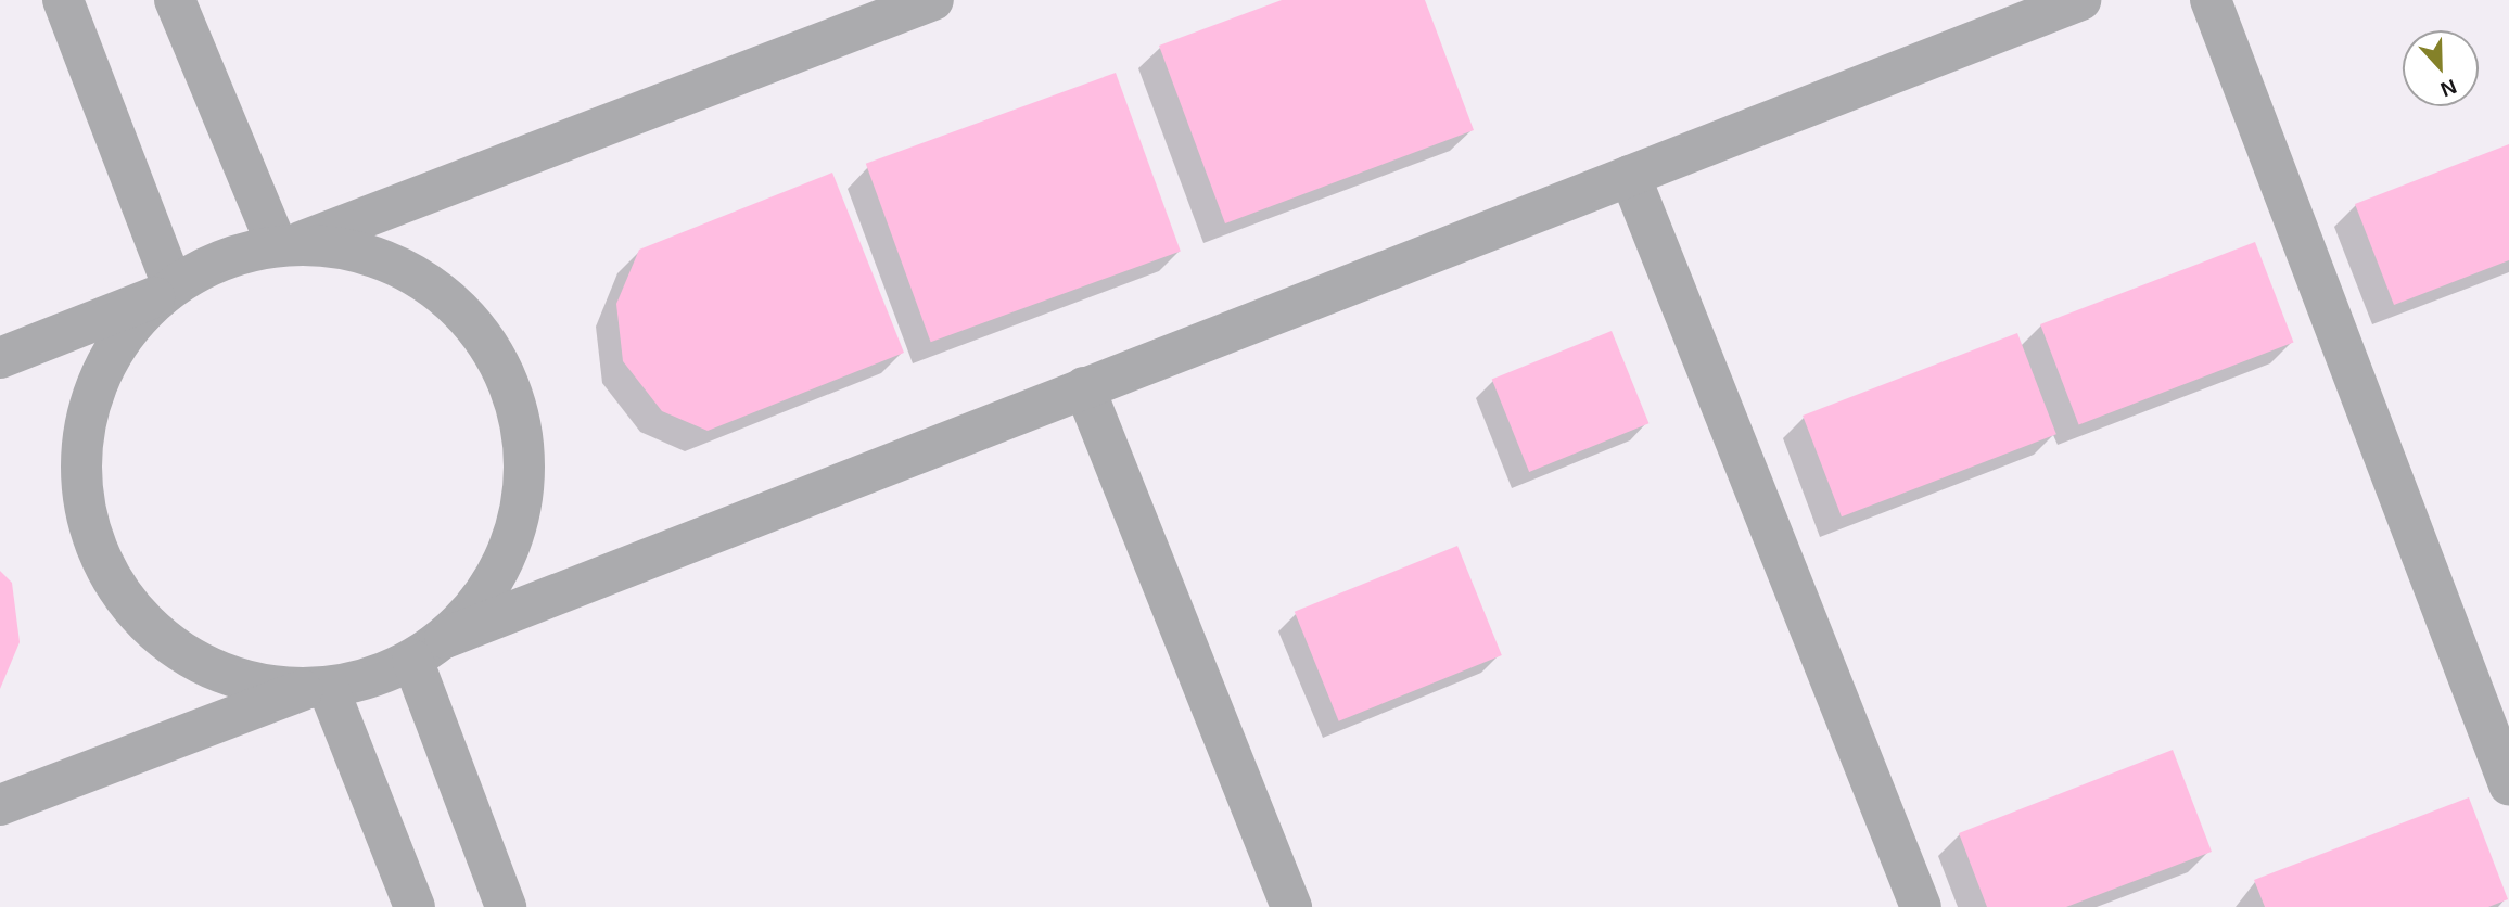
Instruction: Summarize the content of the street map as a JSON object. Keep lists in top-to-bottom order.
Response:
{
  "north": "bottom"
}
